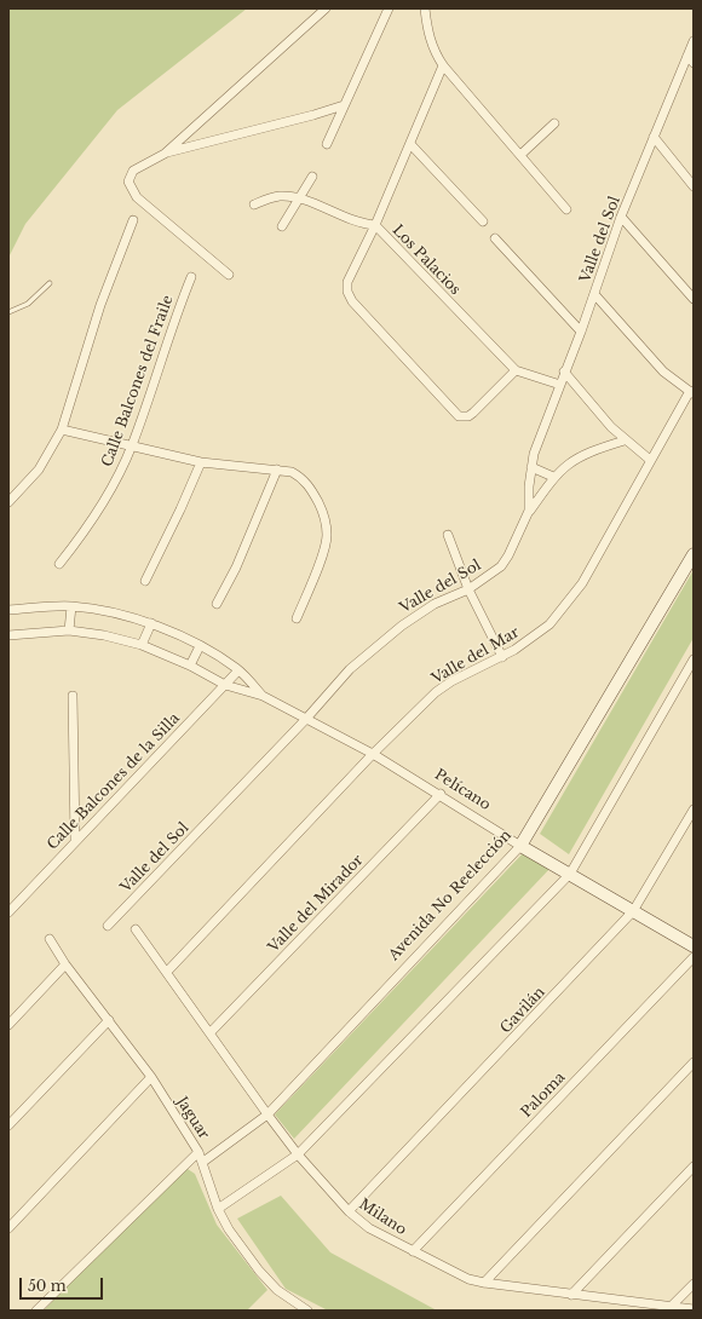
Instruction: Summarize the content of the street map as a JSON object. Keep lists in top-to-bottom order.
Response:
{
  "streets": {
    "street": [
      "Valle del Sol",
      "Los Palacios",
      "Calle Balcones del Fraile",
      "Valle del Mar",
      "Calle Balcones de la Silla",
      "Pelícano",
      "Avenida No Reelección",
      "Valle del Mirador",
      "Gavilán",
      "Paloma",
      "Jaguar",
      "Milano"
    ]
  },
  "crossings": [
    ["Valle del Sol", "Los Palacios"],
    ["Valle del Sol", "Pelícano"],
    ["Valle del Mar", "Pelícano"],
    ["Valle del Mar", "Milano"],
    ["Calle Balcones de la Silla", "Pelícano"],
    ["Pelícano", "Avenida No Reelección"],
    ["Pelícano", "Valle del Mirador"],
    ["Pelícano", "Gavilán"],
    ["Avenida No Reelección", "Jaguar"],
    ["Avenida No Reelección", "Milano"],
    ["Valle del Mirador", "Milano"],
    ["Gavilán", "Milano"],
    ["Paloma", "Milano"]
  ],
  "scale_bar": "50 m"
}
